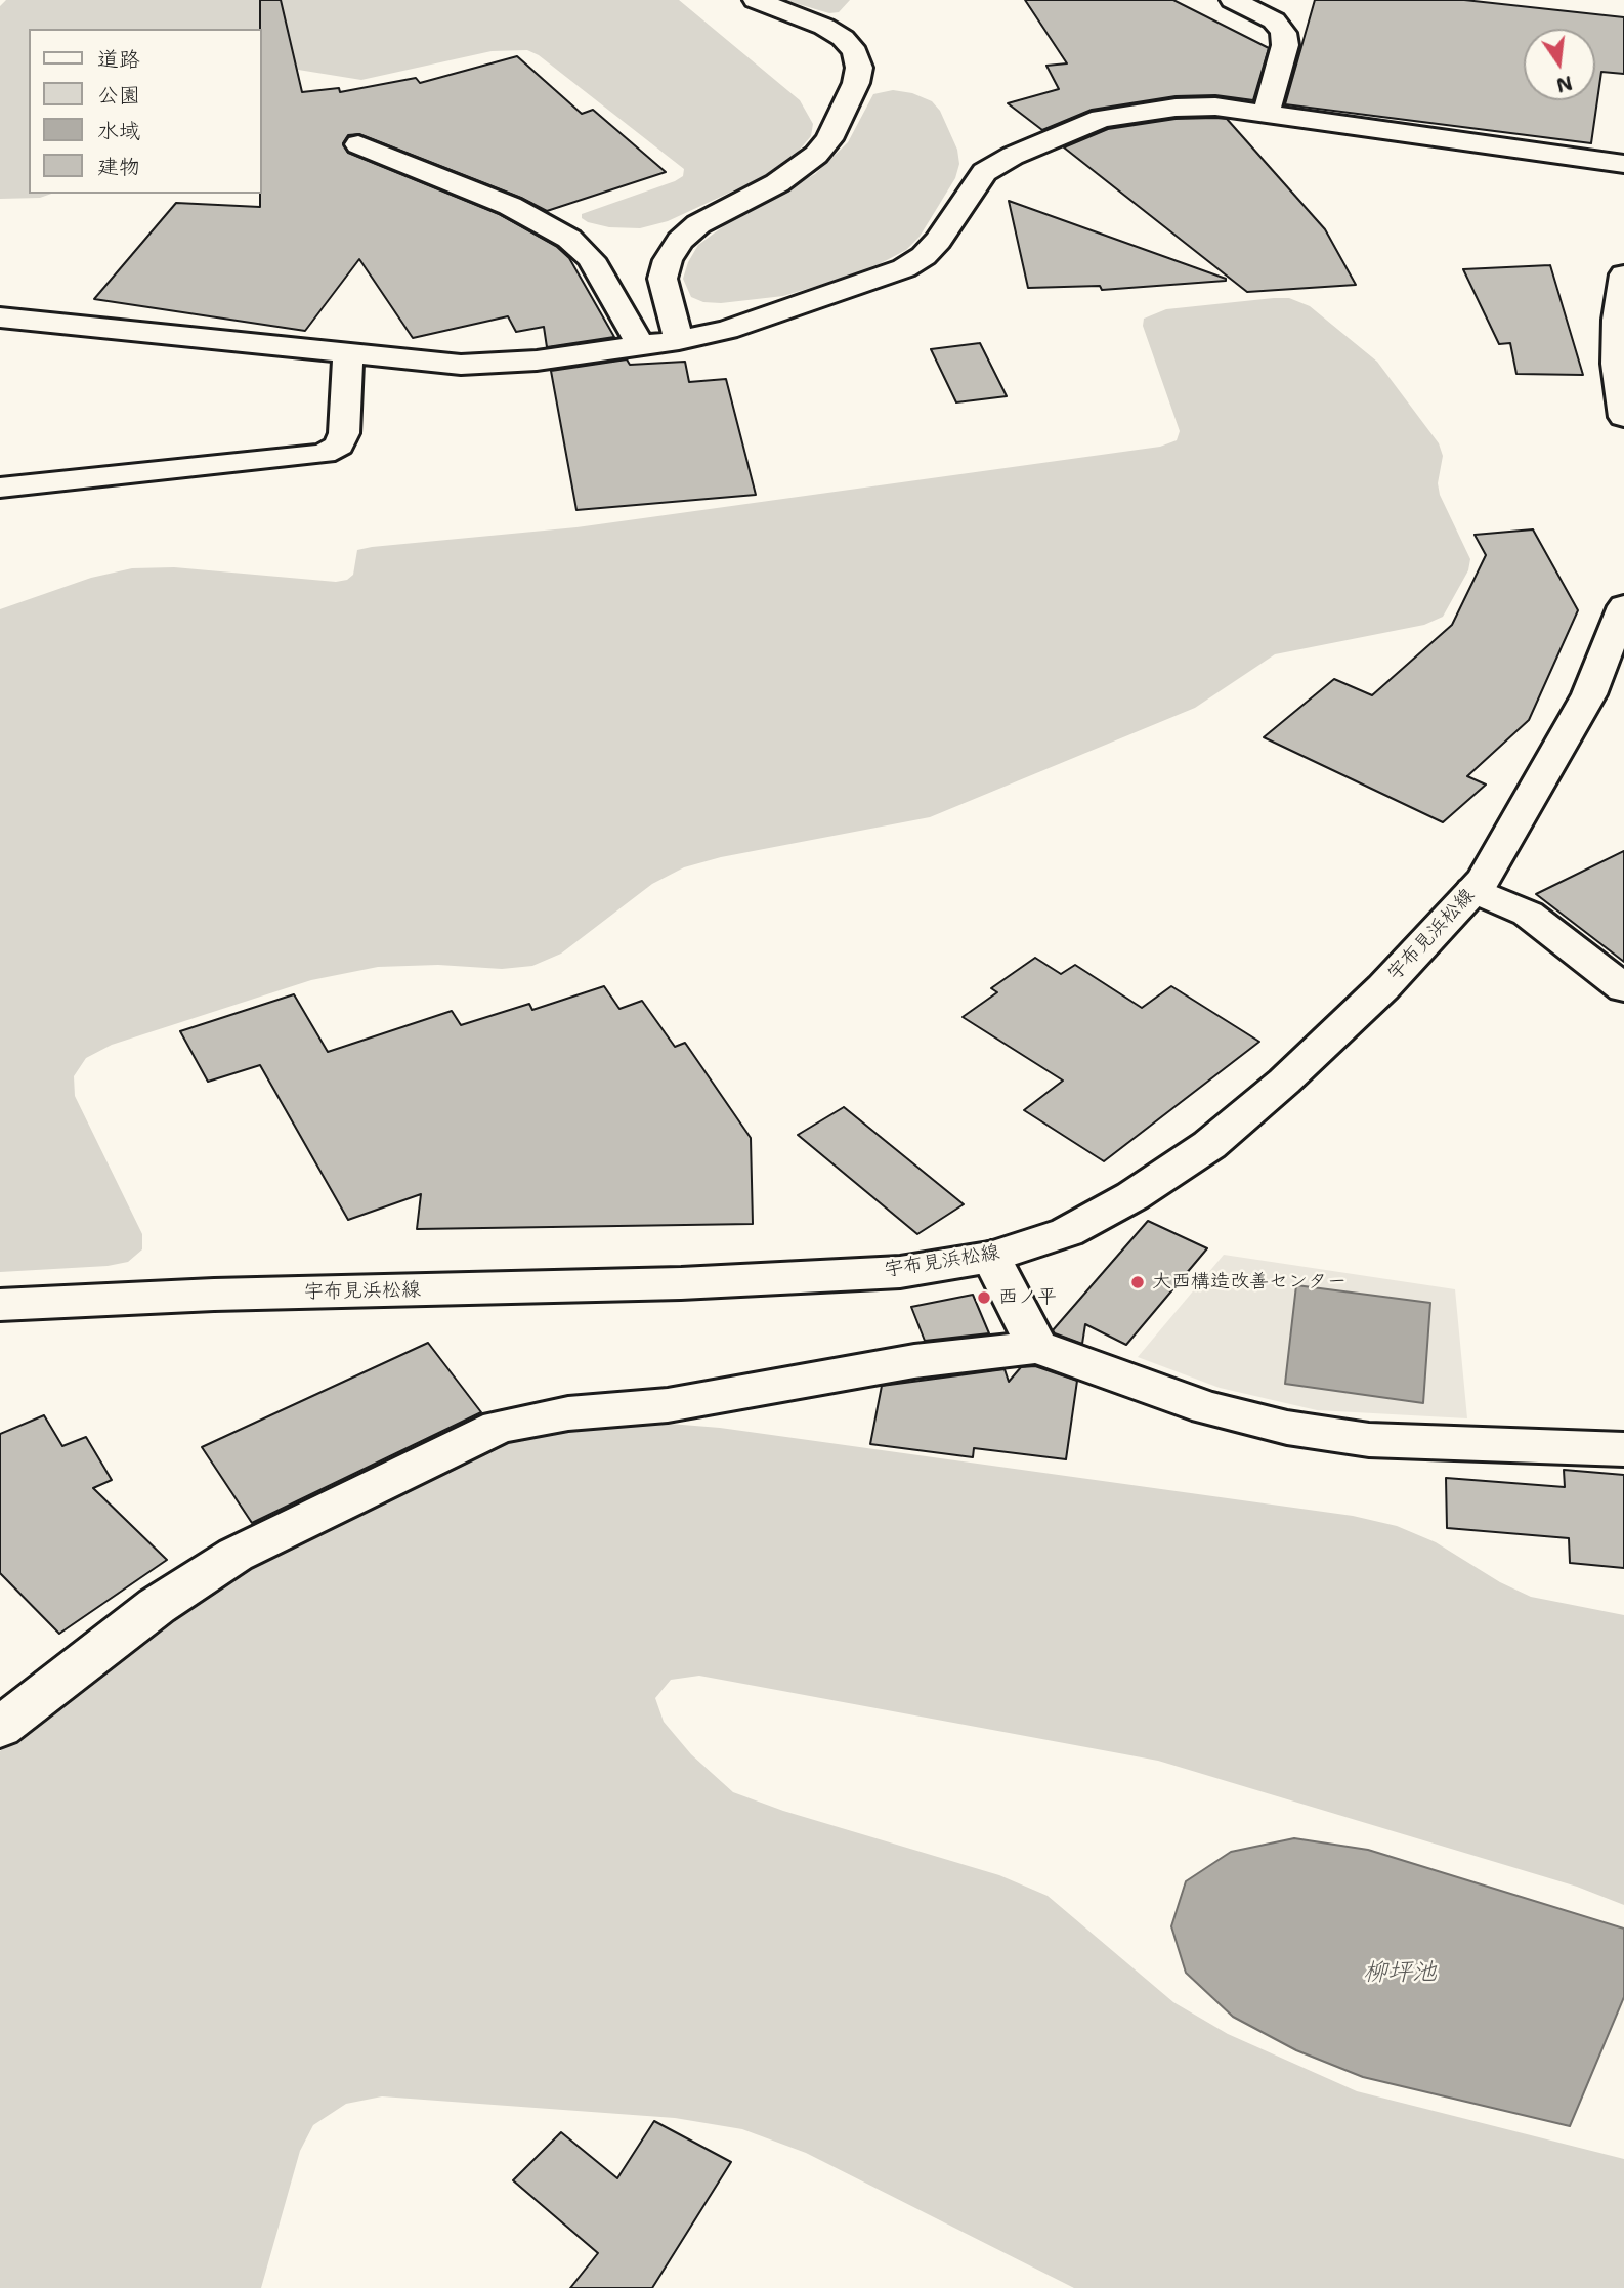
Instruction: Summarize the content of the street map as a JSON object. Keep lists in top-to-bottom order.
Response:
{
  "streets": {
    "street": ["宇布見浜松線"]
  },
  "water": ["柳坪池"],
  "places": ["大西構造改善センター", "西ノ平"],
  "legend": [
    "道路",
    "公園",
    "水域",
    "建物"
  ],
  "north": "bottom"
}
